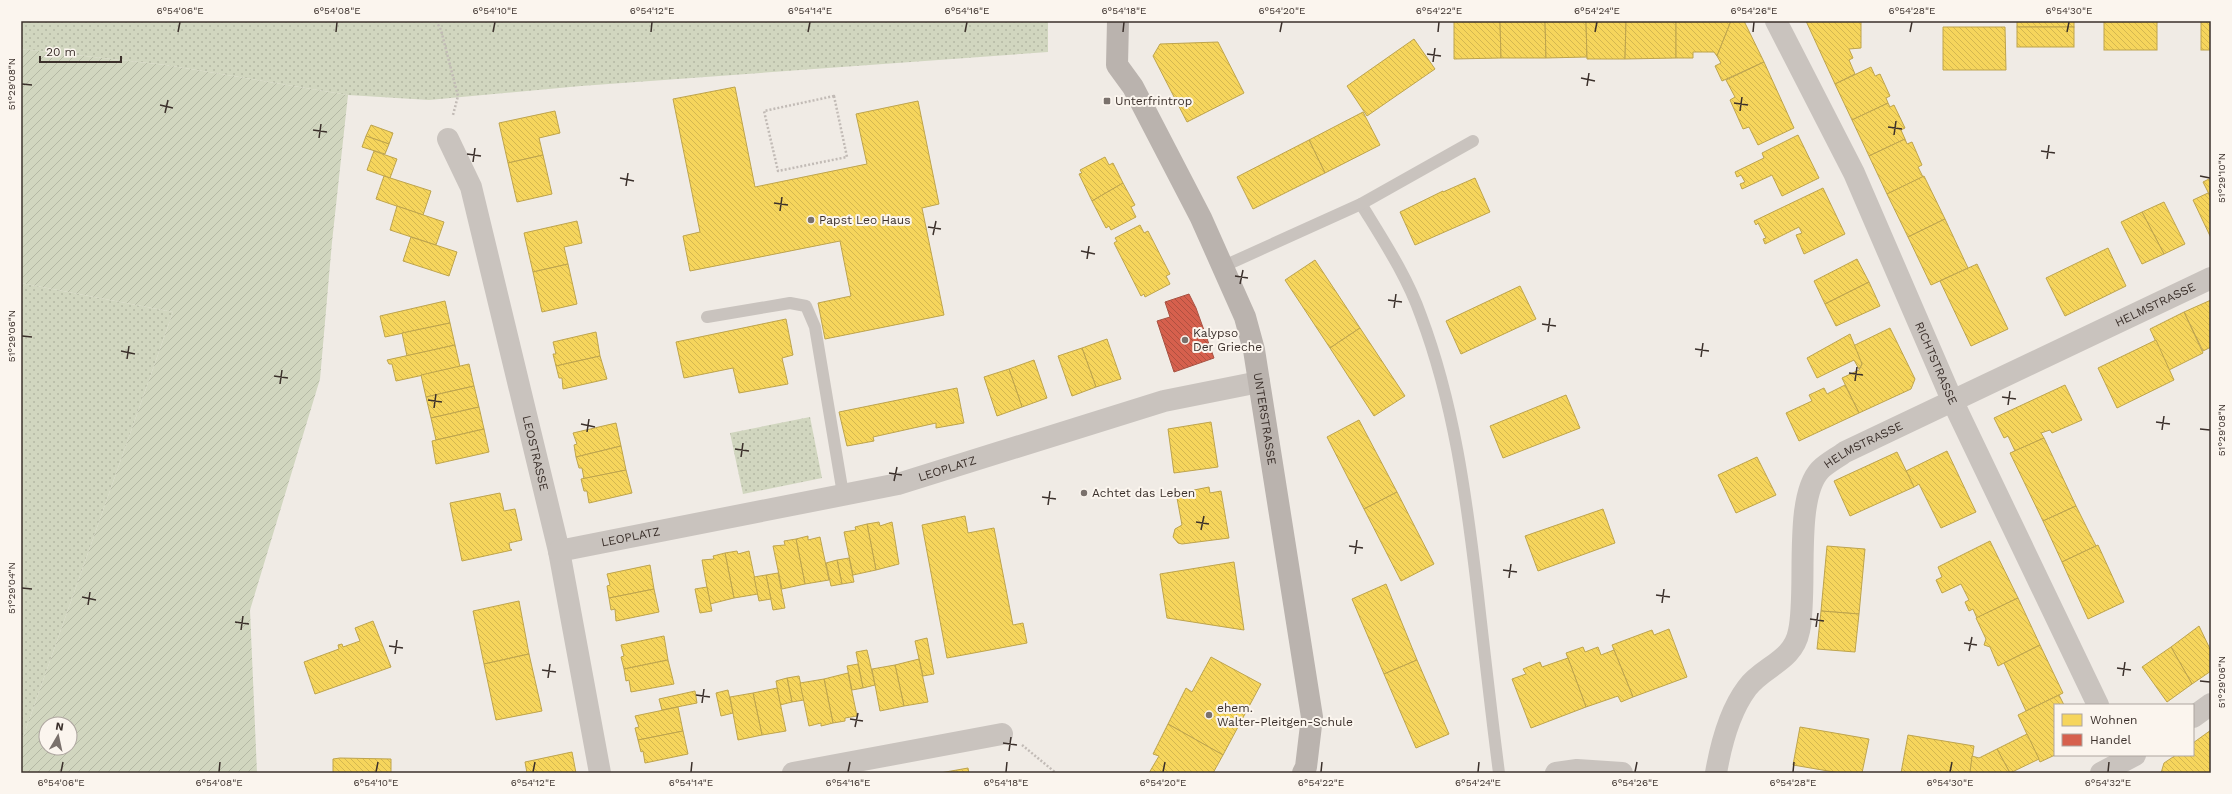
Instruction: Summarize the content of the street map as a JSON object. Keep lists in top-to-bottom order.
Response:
{
  "streets": {
    "street": [
      "HELMSTRASSE",
      "RICHTSTRASSE",
      "UNTERSTRASSE",
      "LEOSTRASSE",
      "LEOPLATZ"
    ]
  },
  "crossings": [
    ["HELMSTRASSE", "RICHTSTRASSE"],
    ["UNTERSTRASSE", "LEOPLATZ"],
    ["LEOSTRASSE", "LEOPLATZ"]
  ],
  "places": {
    "transit": ["Unterfrintrop"],
    "other": [
      "Papst Leo Haus",
      "Kalypso Der Grieche",
      "Achtet das Leben",
      "ehem. Walter-Pleitgen-Schule"
    ]
  },
  "legend": ["Wohnen", "Handel"],
  "scale_bar": "20 m",
  "north": "top",
  "coordinates": [
    "6°54'06\"E",
    "6°54'08\"E",
    "6°54'10\"E",
    "6°54'12\"E",
    "6°54'14\"E",
    "6°54'16\"E",
    "6°54'18\"E",
    "6°54'20\"E",
    "6°54'22\"E",
    "6°54'24\"E",
    "6°54'26\"E",
    "6°54'28\"E",
    "6°54'30\"E",
    "51°29'08\"N",
    "51°29'10\"N",
    "51°29'06\"N",
    "51°29'04\"N",
    "6°54'32\"E"
  ]
}
